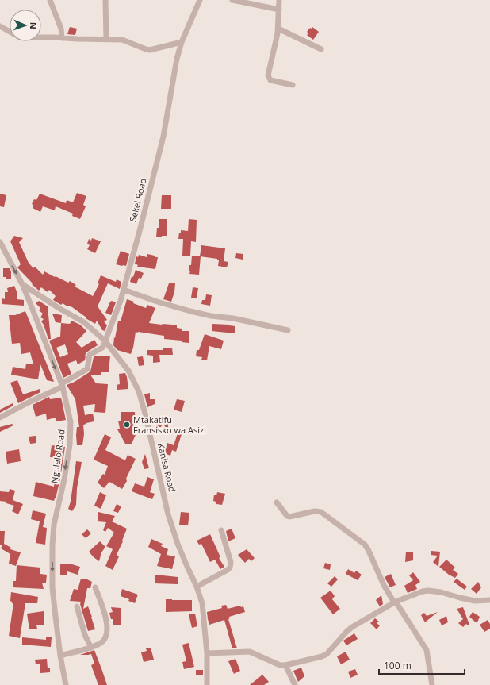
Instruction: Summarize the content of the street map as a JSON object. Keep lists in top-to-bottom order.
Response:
{
  "streets": {
    "street": ["Sekei Road", "Ngulelo Road", "Kanisa Road"]
  },
  "crossings": [
    ["Sekei Road", "Ngulelo Road"],
    ["Sekei Road", "Kanisa Road"],
    ["Ngulelo Road", "Kanisa Road"]
  ],
  "one_way": ["Ngulelo Road"],
  "places": ["Mtakatifu Fransisko wa Asizi"],
  "scale_bar": "100 m",
  "north": "right"
}
